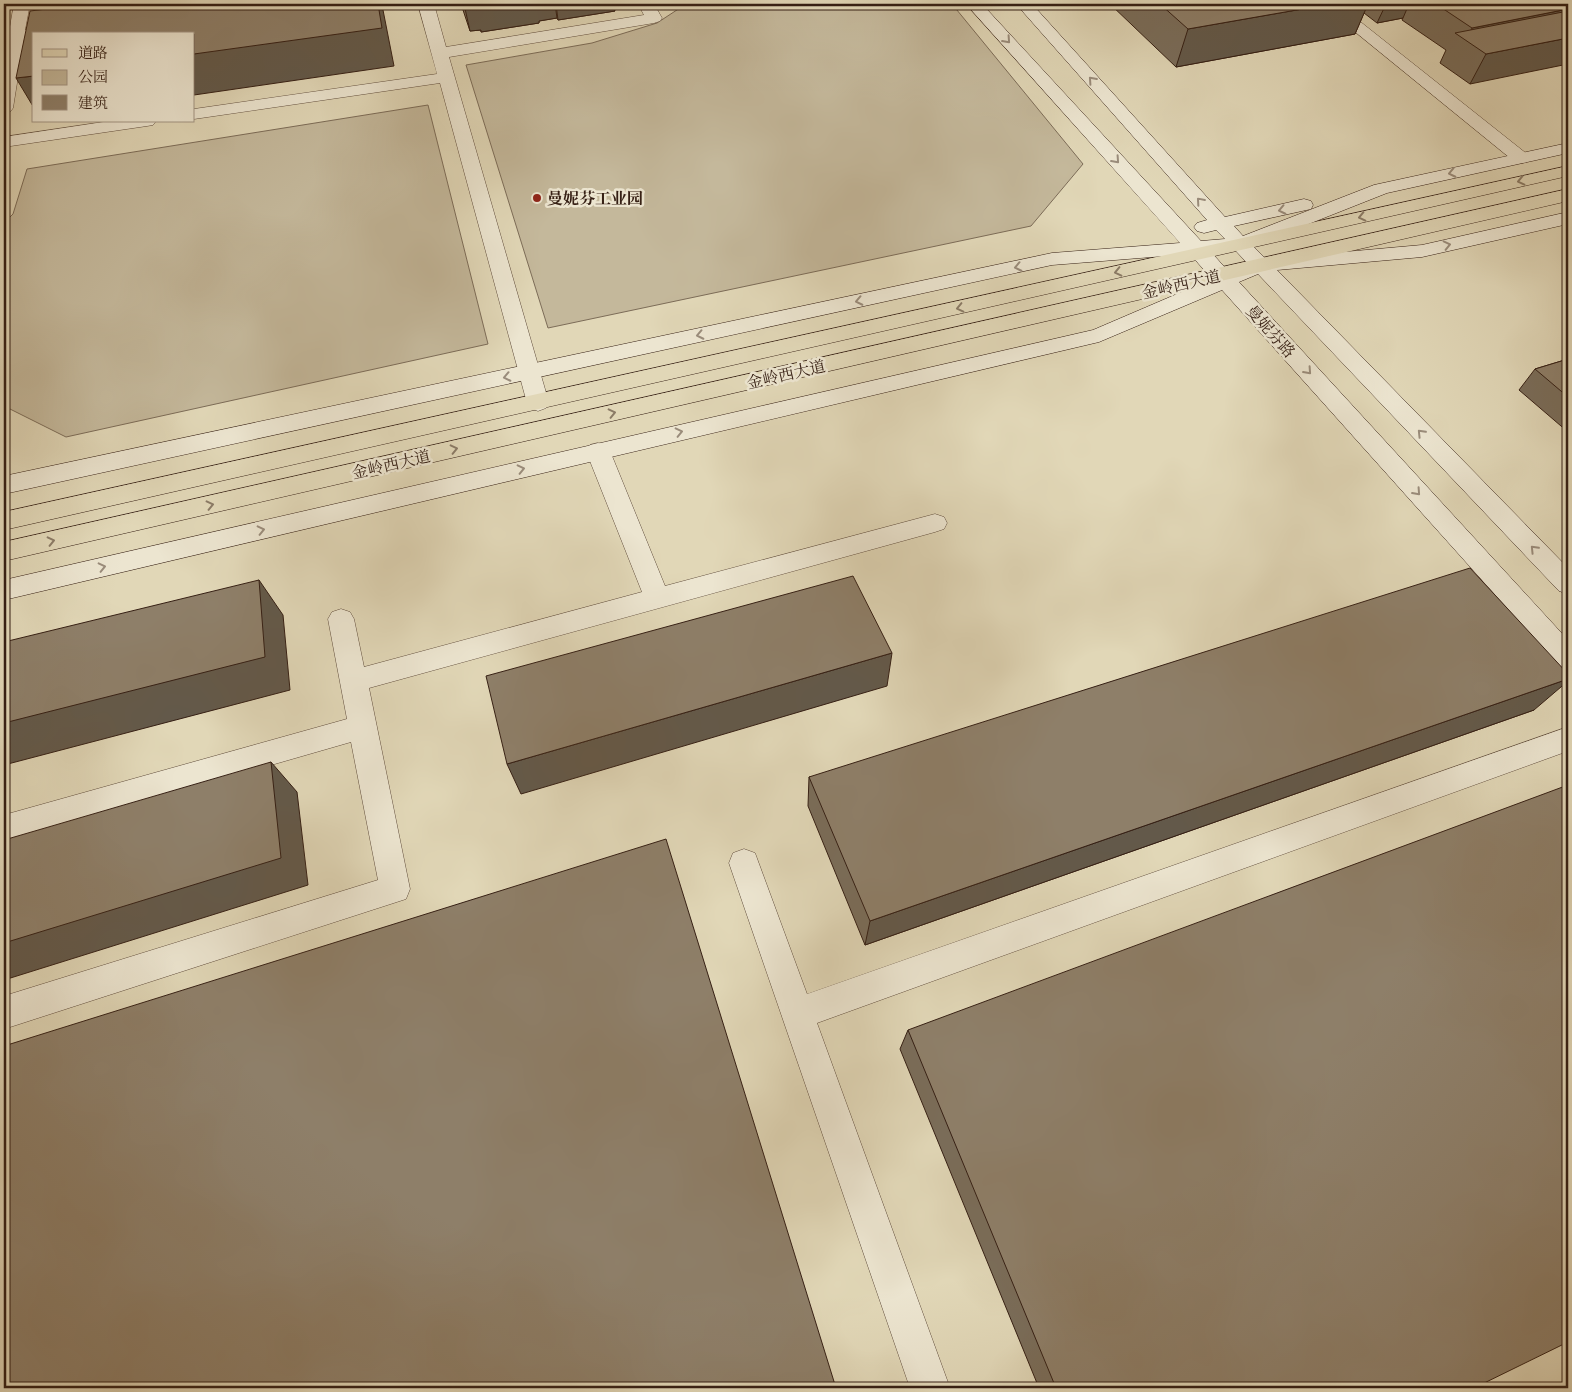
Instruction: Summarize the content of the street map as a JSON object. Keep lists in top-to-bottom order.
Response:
{
  "streets": {
    "main road": ["金岭西大道"],
    "street": ["曼妮芬路"]
  },
  "crossings": [
    ["金岭西大道", "曼妮芬路"]
  ],
  "places": ["曼妮芬工业园"],
  "legend": ["道路", "公园", "建筑"]
}
